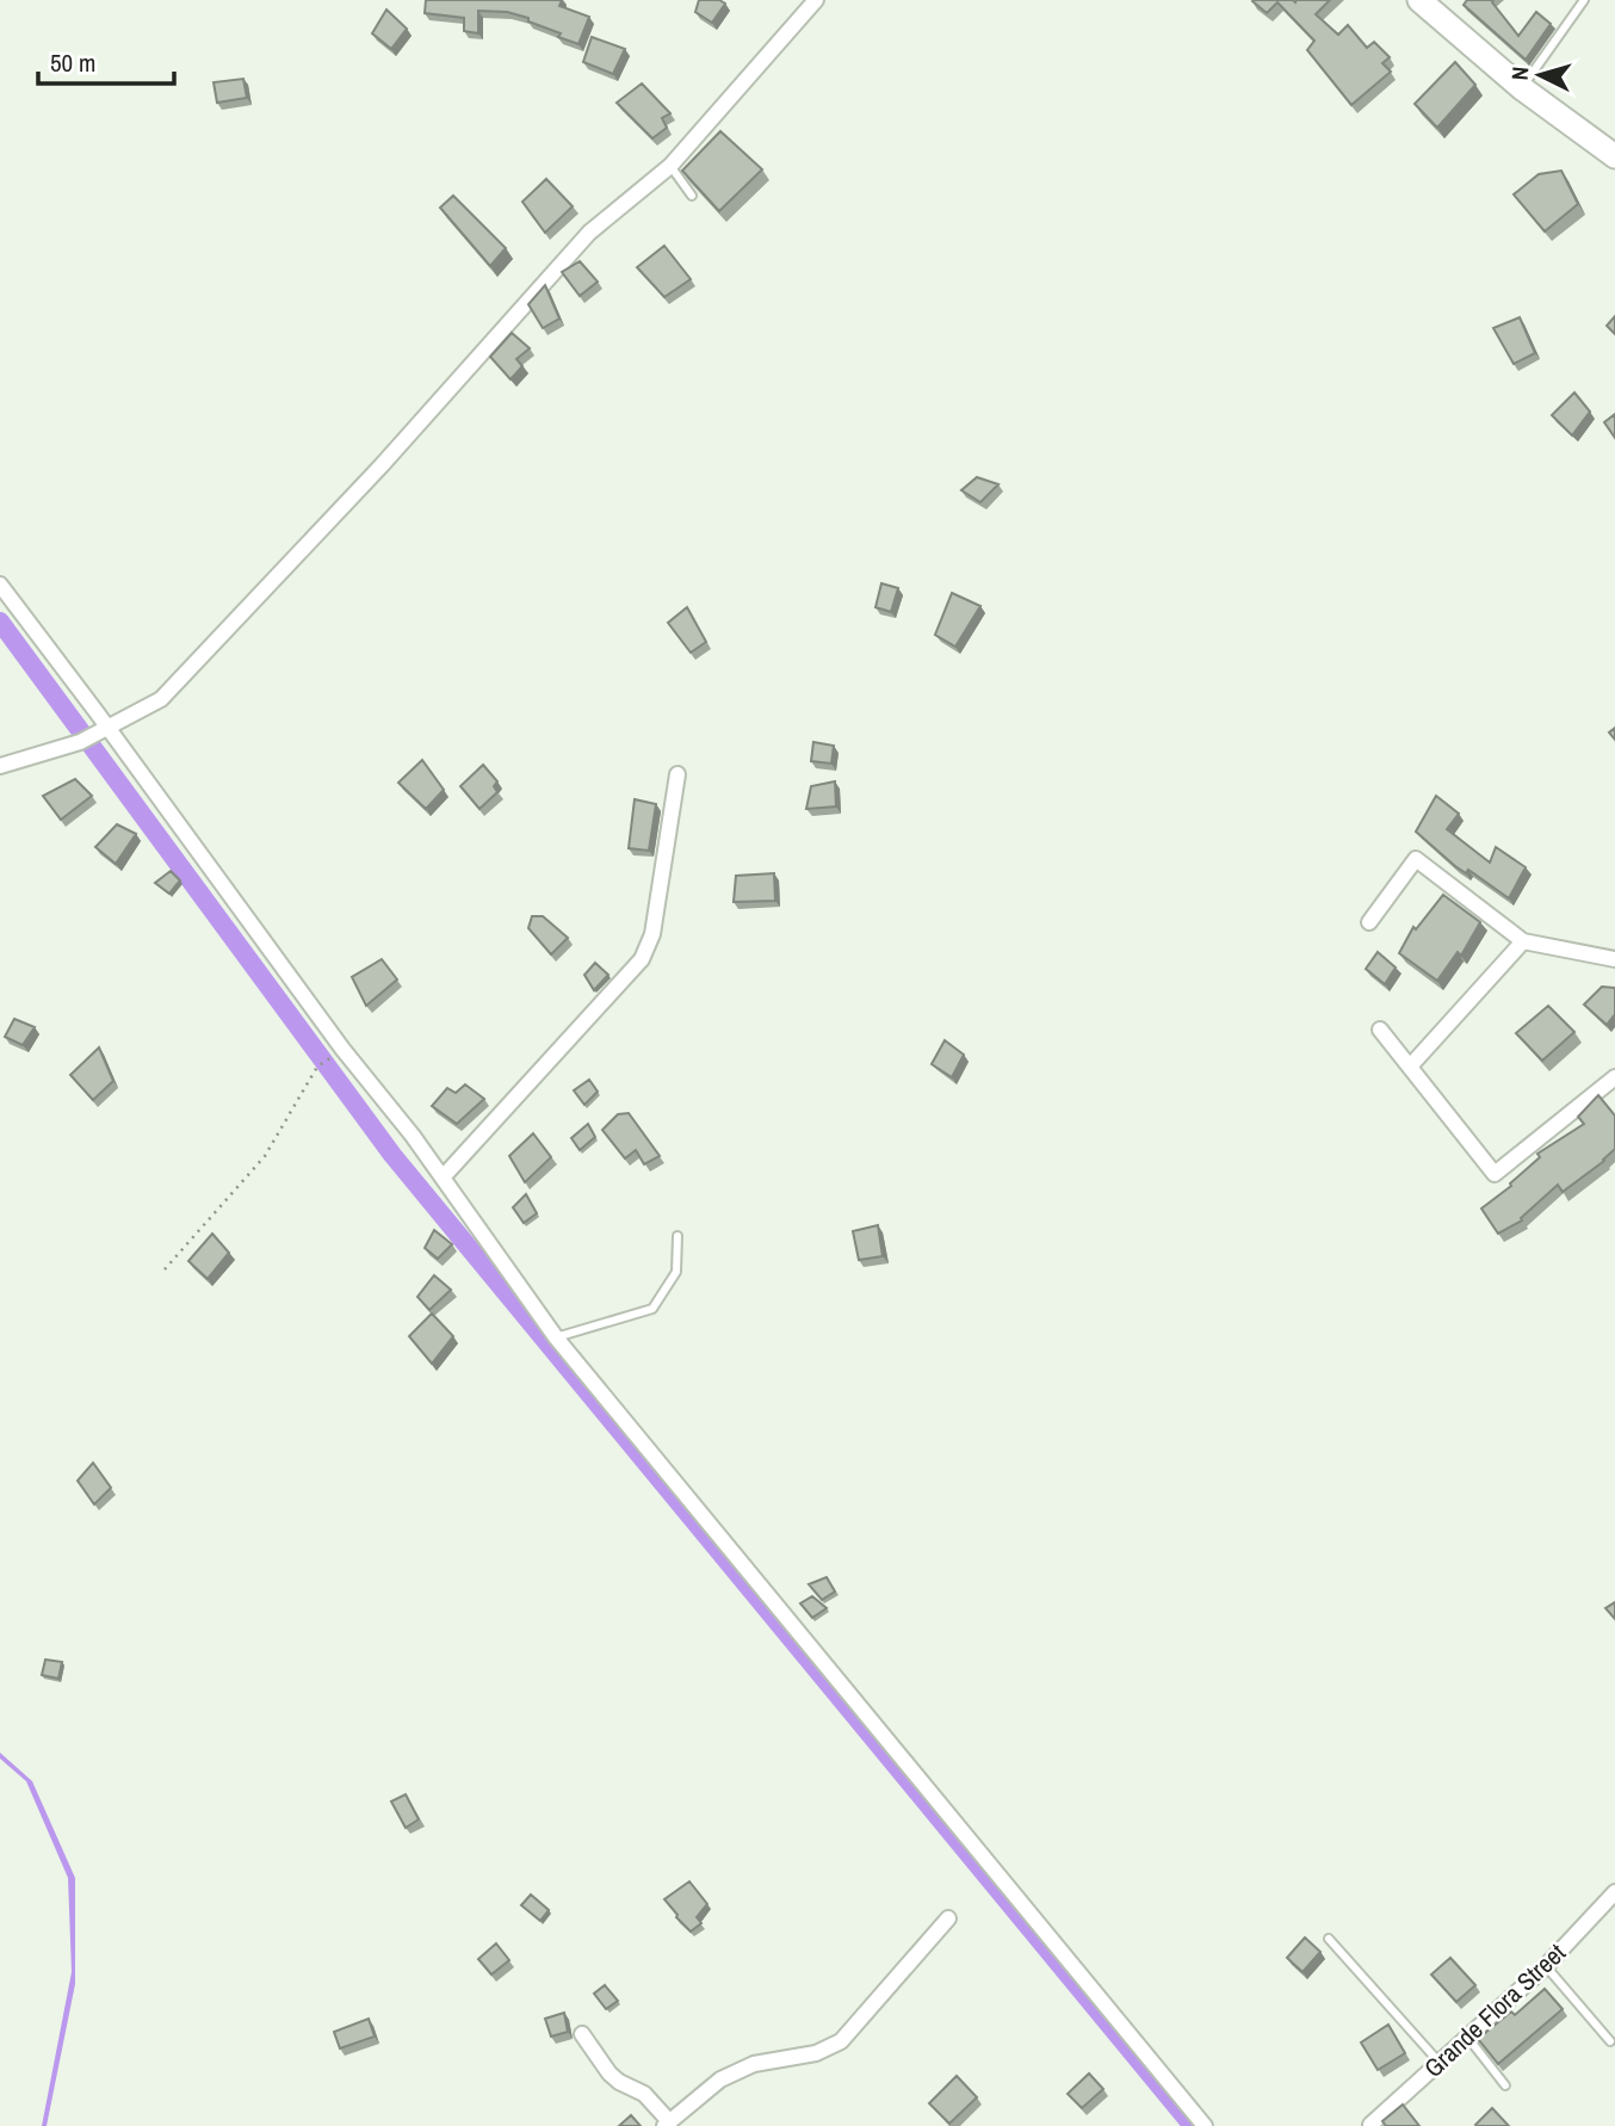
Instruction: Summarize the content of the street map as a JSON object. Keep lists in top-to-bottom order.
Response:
{
  "streets": {
    "street": ["Grande Flora Street"]
  },
  "scale_bar": "50 m",
  "north": "left"
}
